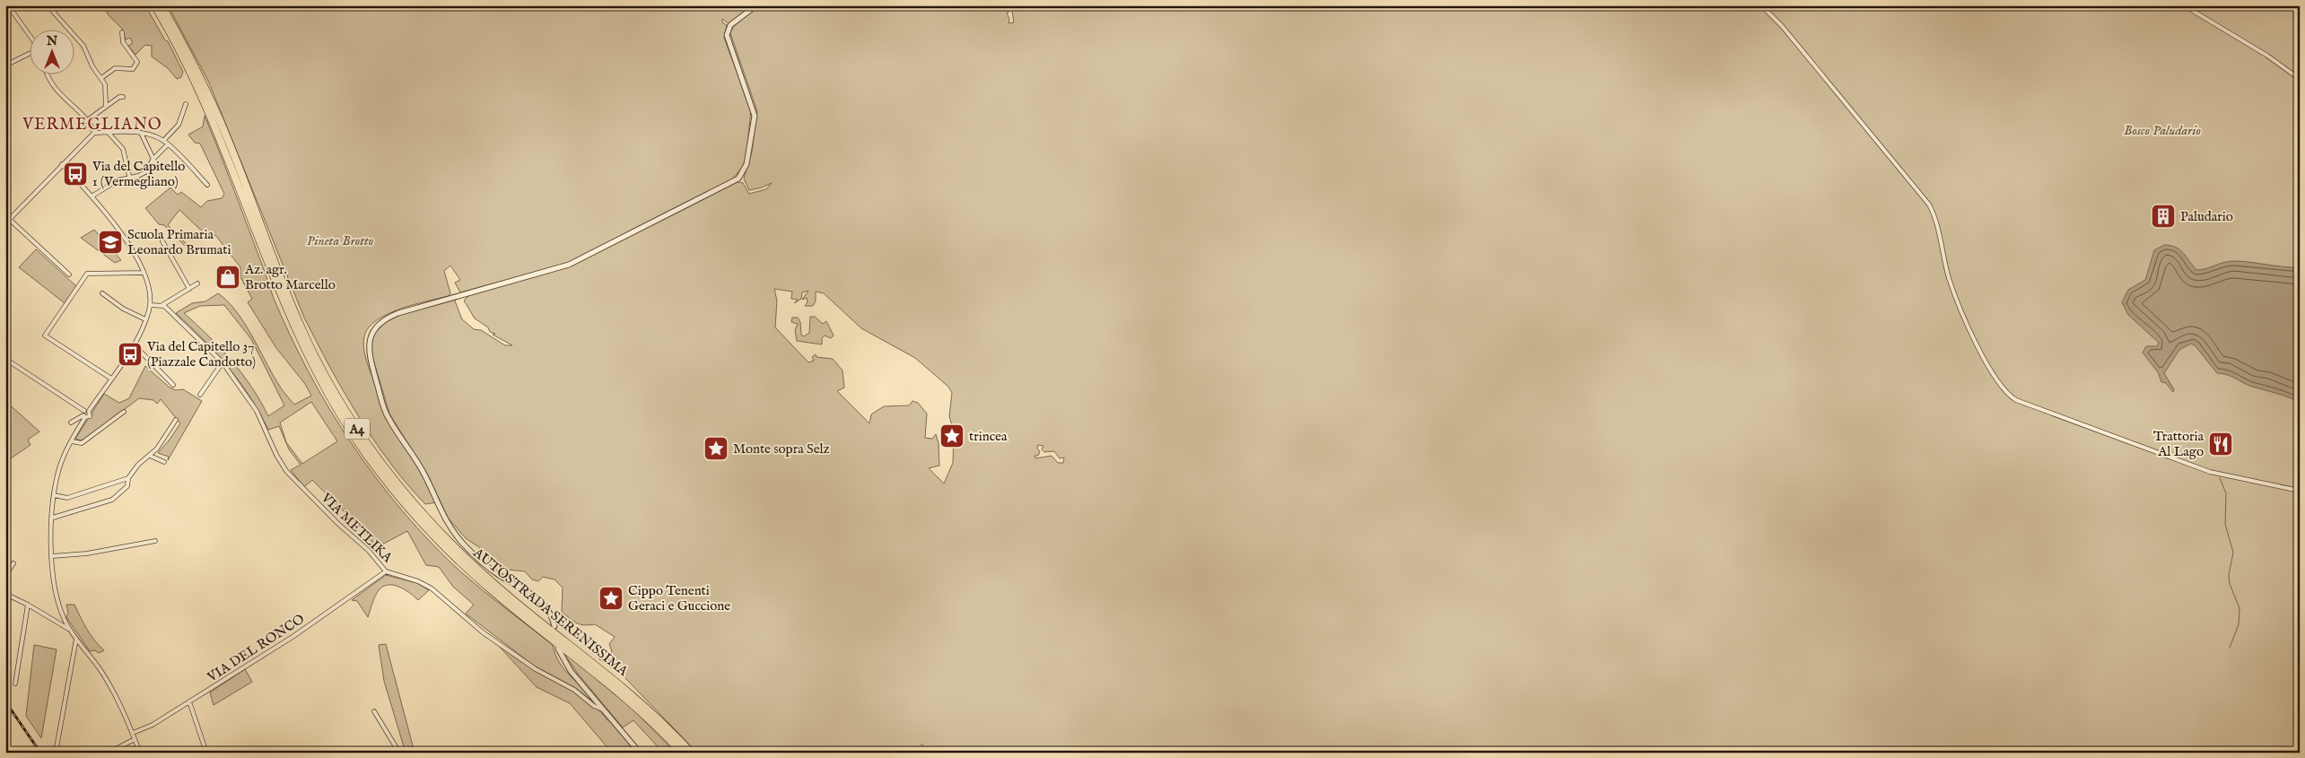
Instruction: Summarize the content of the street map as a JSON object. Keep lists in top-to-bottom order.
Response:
{
  "streets": {
    "highway": ["A4", "AUTOSTRADA SERENISSIMA"],
    "street": ["VIA METLIKA", "VIA DEL RONCO"]
  },
  "crossings": [
    ["VIA METLIKA", "VIA DEL RONCO"]
  ],
  "districts": ["VERMEGLIANO"],
  "parks": ["Bosco Paludario", "Pineta Brotto"],
  "places": {
    "bus stop": ["Via del Capitello 1 (Vermegliano)", "Via del Capitello 37 (Piazzale Candotto)"],
    "building": ["Paludario"],
    "school or university": ["Scuola Primaria Leonardo Brumati"],
    "shop": ["Az. agr. Brotto Marcello"],
    "place": ["trincea", "Monte sopra Selz", "Cippo Tenenti Geraci e Guccione"],
    "restaurant": ["Trattoria Al Lago"]
  },
  "north": "top"
}
